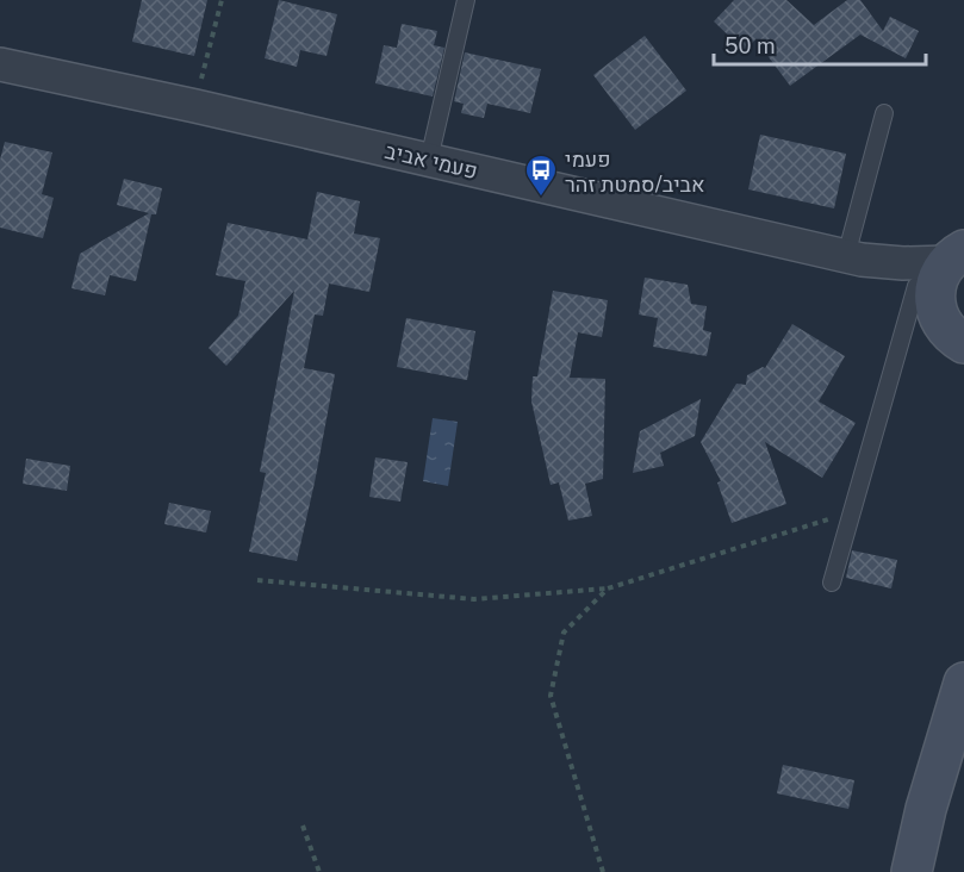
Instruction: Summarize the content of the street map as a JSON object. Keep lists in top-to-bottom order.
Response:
{
  "streets": {
    "street": ["פעמי אביב"]
  },
  "places": {
    "bus stop": ["פעמי אביב/סמטת זהר"]
  },
  "scale_bar": "50 m"
}
